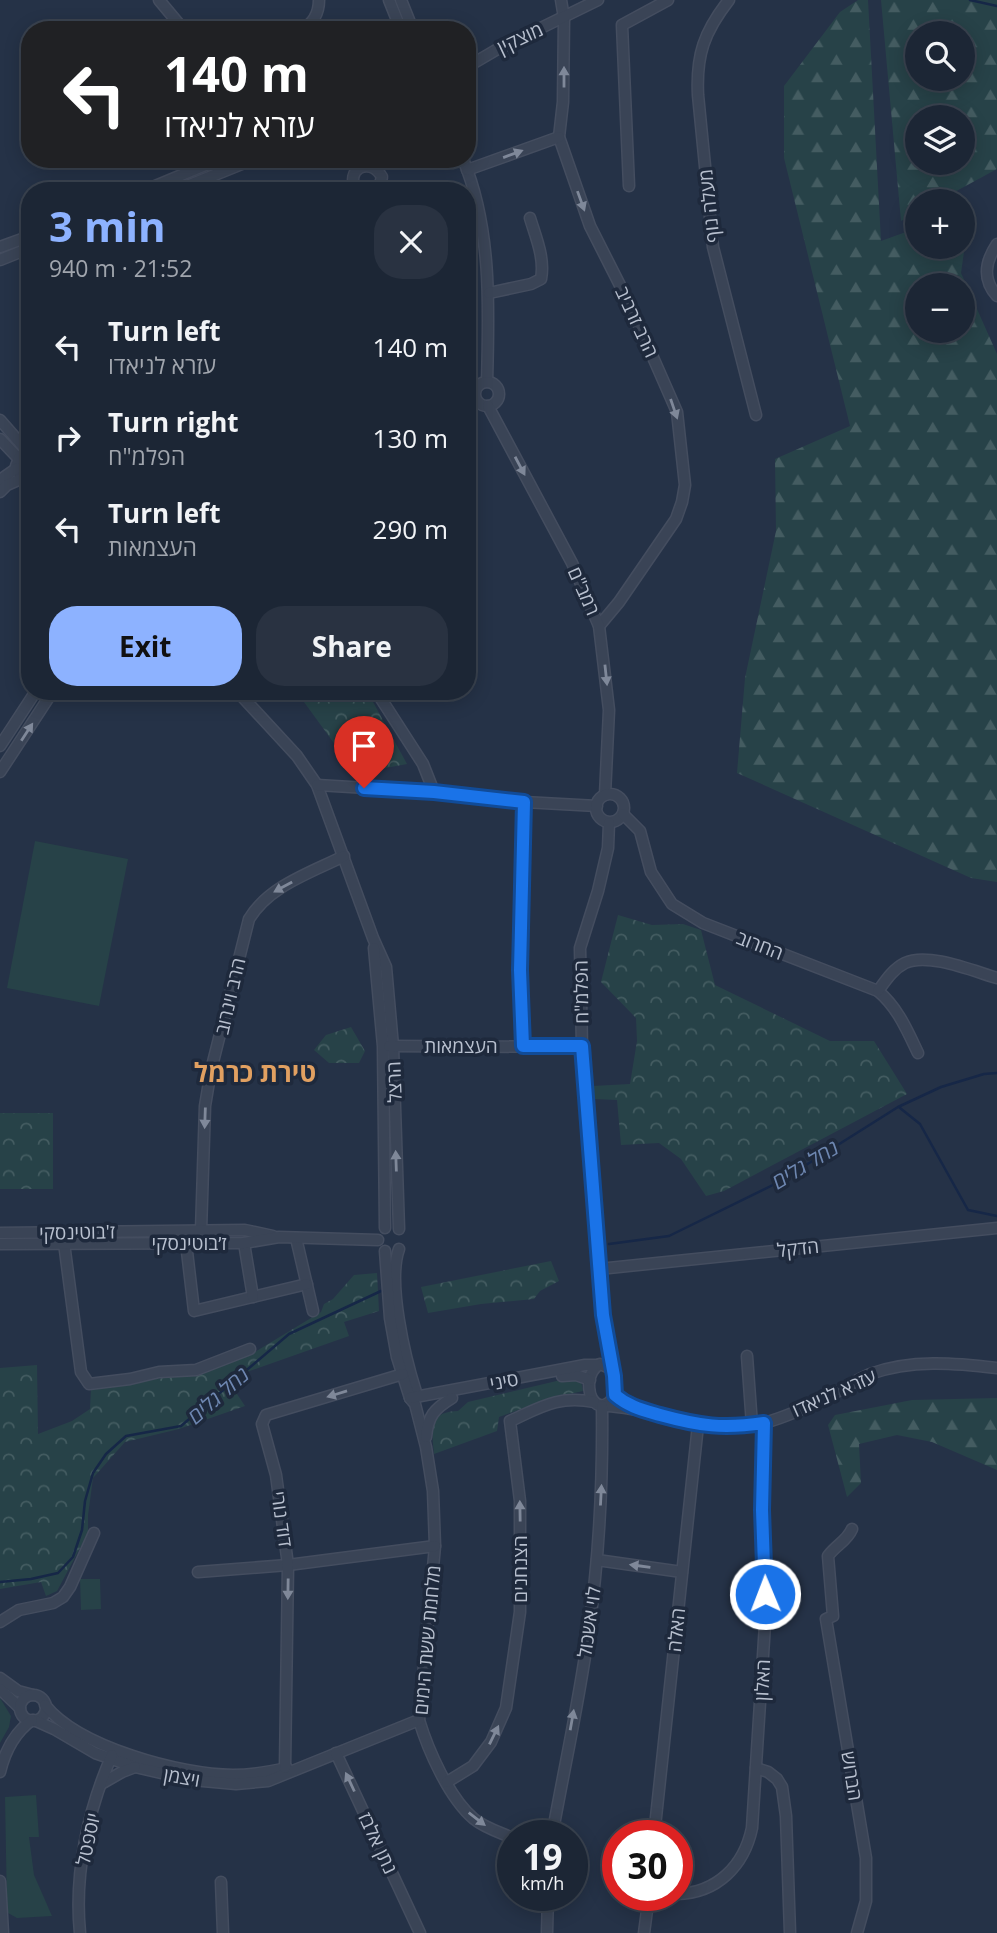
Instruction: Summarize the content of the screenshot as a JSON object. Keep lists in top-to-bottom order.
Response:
{
  "streets": {
    "street": [
      "מוצקין",
      "מעלה נוף",
      "הרב זרביב",
      "רמב\"ם",
      "החרוב",
      "הפלמ\"ח",
      "הרב וינרוב",
      "העצמאות",
      "הרצל",
      "ז'בוטינסקי",
      "ז׳בוטינסקי",
      "הדקל",
      "סיני",
      "עזרא לניאדו",
      "דוד נורי",
      "הצנחנים",
      "לוי אשכול",
      "האלה",
      "מלחמת ששת הימים",
      "האלון",
      "הברוש",
      "ויצמן",
      "יוספטל",
      "נתן אלבז"
    ]
  },
  "crossings": [
    ["מוצקין", "הרב זרביב"],
    ["הרב זרביב", "רמב\"ם"],
    ["רמב\"ם", "החרוב"],
    ["רמב\"ם", "הפלמ\"ח"],
    ["החרוב", "הפלמ\"ח"],
    ["הפלמ\"ח", "העצמאות"],
    ["הפלמ\"ח", "הדקל"],
    ["הפלמ\"ח", "סיני"],
    ["הפלמ\"ח", "עזרא לניאדו"],
    ["הפלמ\"ח", "לוי אשכול"],
    ["הרב וינרוב", "הרצל"],
    ["הרב וינרוב", "ז'בוטינסקי"],
    ["העצמאות", "הרצל"],
    ["הרצל", "ז׳בוטינסקי"],
    ["הרצל", "מלחמת ששת הימים"],
    ["ז'בוטינסקי", "ז׳בוטינסקי"],
    ["ז׳בוטינסקי", "מלחמת ששת הימים"],
    ["סיני", "לוי אשכול"],
    ["סיני", "מלחמת ששת הימים"],
    ["עזרא לניאדו", "הצנחנים"],
    ["עזרא לניאדו", "לוי אשכול"],
    ["עזרא לניאדו", "האלה"],
    ["עזרא לניאדו", "האלון"],
    ["דוד נורי", "מלחמת ששת הימים"],
    ["דוד נורי", "ויצמן"],
    ["הצנחנים", "לוי אשכול"],
    ["הצנחנים", "מלחמת ששת הימים"],
    ["מלחמת ששת הימים", "ויצמן"],
    ["ויצמן", "יוספטל"],
    ["ויצמן", "נתן אלבז"]
  ],
  "one_way": [
    "רמב\"ם",
    "הרב וינרוב",
    "דוד נורי",
    "הצנחנים",
    "לוי אשכול",
    "נתן אלבז"
  ],
  "districts": ["טירת כרמל"],
  "water": ["נחל גלים"],
  "page": {
    "map_buttons": ["+", "−"],
    "turn": ["140 m", "עזרא לניאדו"],
    "heading": ["3 min", "940 m · 21:52"],
    "list": [
      {
        "name": "Turn left",
        "note": "עזרא לניאדו",
        "value": "140 m"
      },
      {
        "name": "Turn right",
        "note": "הפלמ\"ח",
        "value": "130 m"
      },
      {
        "name": "Turn left",
        "note": "העצמאות",
        "value": "290 m"
      }
    ],
    "buttons": ["Exit", "Share"],
    "speed": "19 km/h",
    "limit": "30"
  }
}
